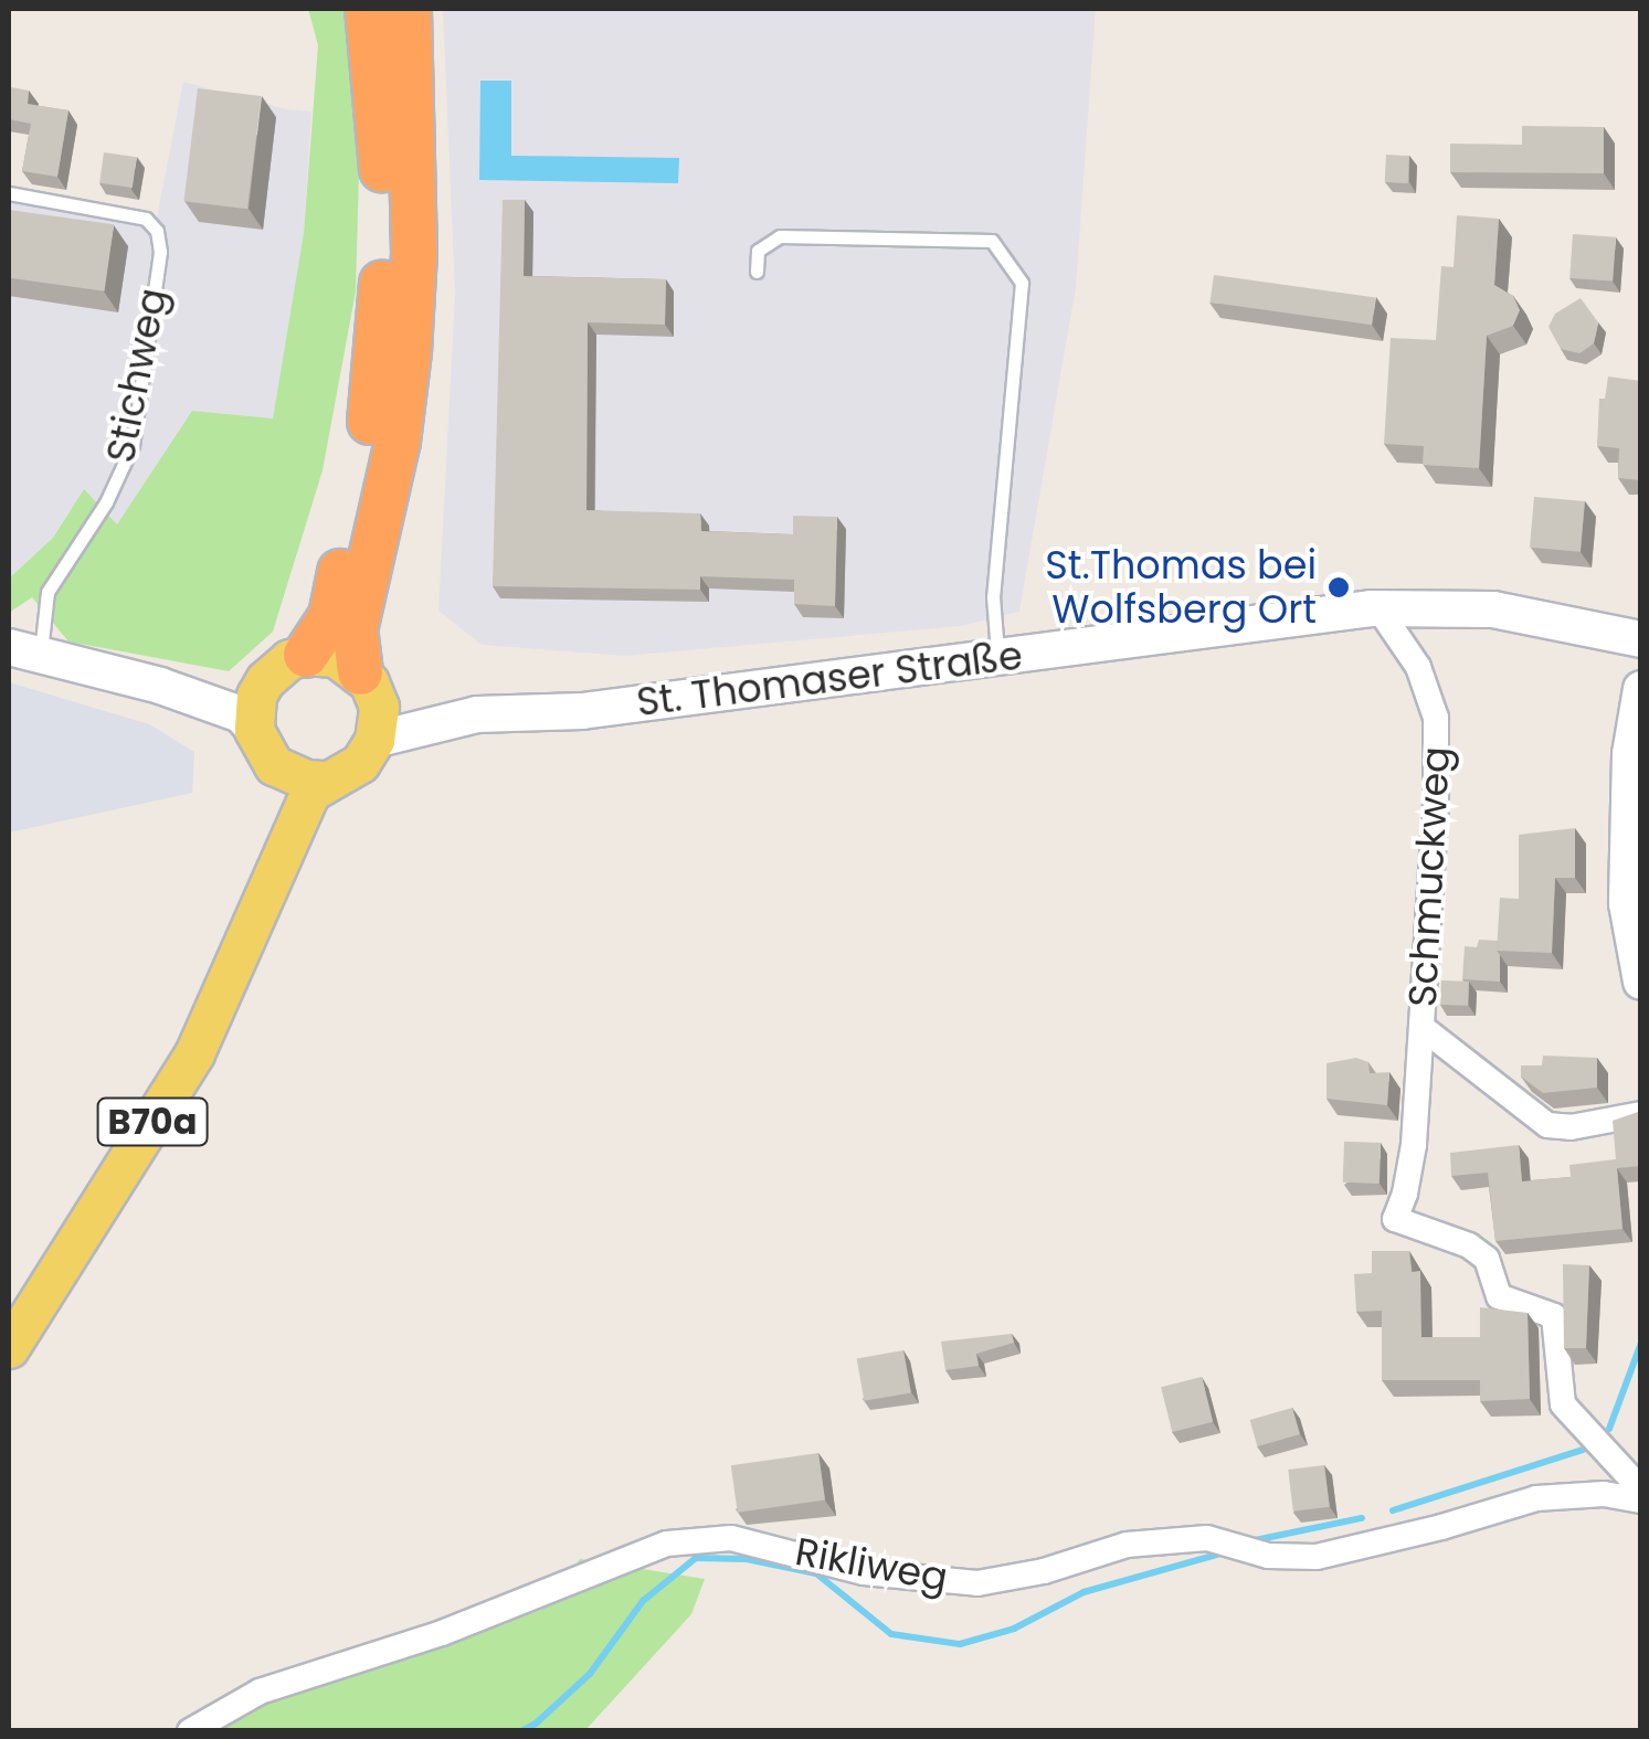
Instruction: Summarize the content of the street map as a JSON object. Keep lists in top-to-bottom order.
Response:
{
  "streets": {
    "main road": ["St. Thomaser Straße", "B70a"],
    "street": ["Schmuckweg", "Rikliweg"],
    "lane": ["Stichweg"]
  },
  "crossings": [
    ["St. Thomaser Straße", "Schmuckweg"]
  ],
  "places": ["St.Thomas bei Wolfsberg Ort"]
}
